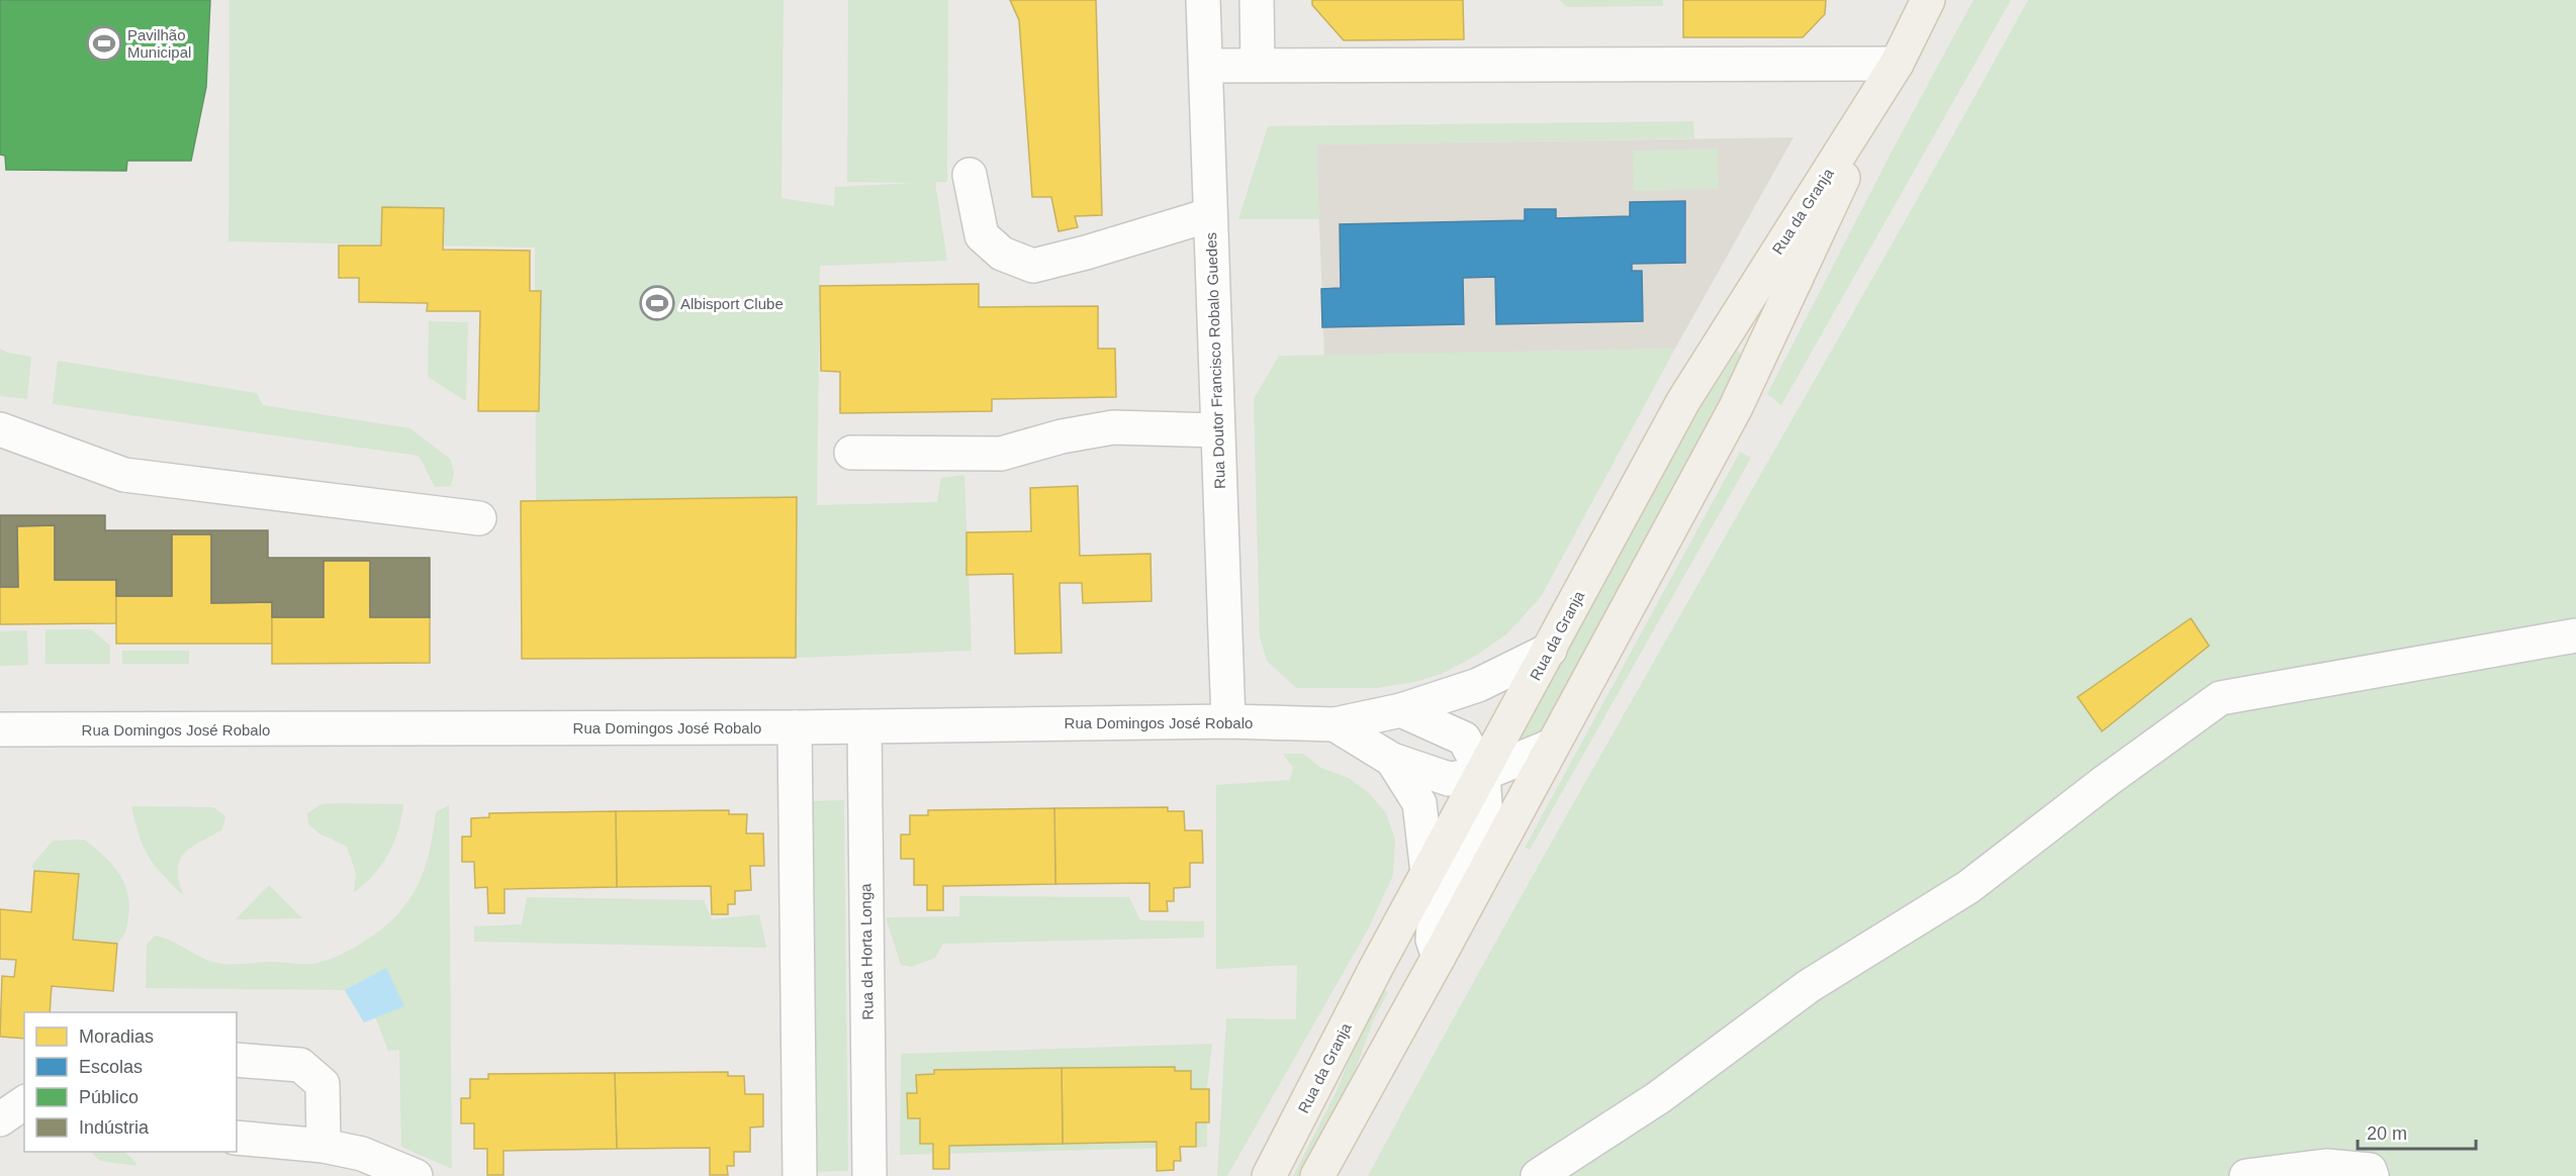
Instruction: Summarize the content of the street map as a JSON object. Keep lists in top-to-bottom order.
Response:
{
  "streets": {
    "main road": ["Rua da Granja"],
    "street": ["Rua Doutor Francisco Robalo Guedes", "Rua Domingos José Robalo", "Rua da Horta Longa"]
  },
  "crossings": [
    ["Rua da Granja", "Rua Domingos José Robalo"],
    ["Rua Doutor Francisco Robalo Guedes", "Rua Domingos José Robalo"],
    ["Rua Domingos José Robalo", "Rua da Horta Longa"]
  ],
  "places": {
    "sports": ["Pavilhão Municipal", "Albisport Clube"]
  },
  "legend": [
    "Moradias",
    "Escolas",
    "Público",
    "Indústria"
  ],
  "scale_bar": "20 m"
}
